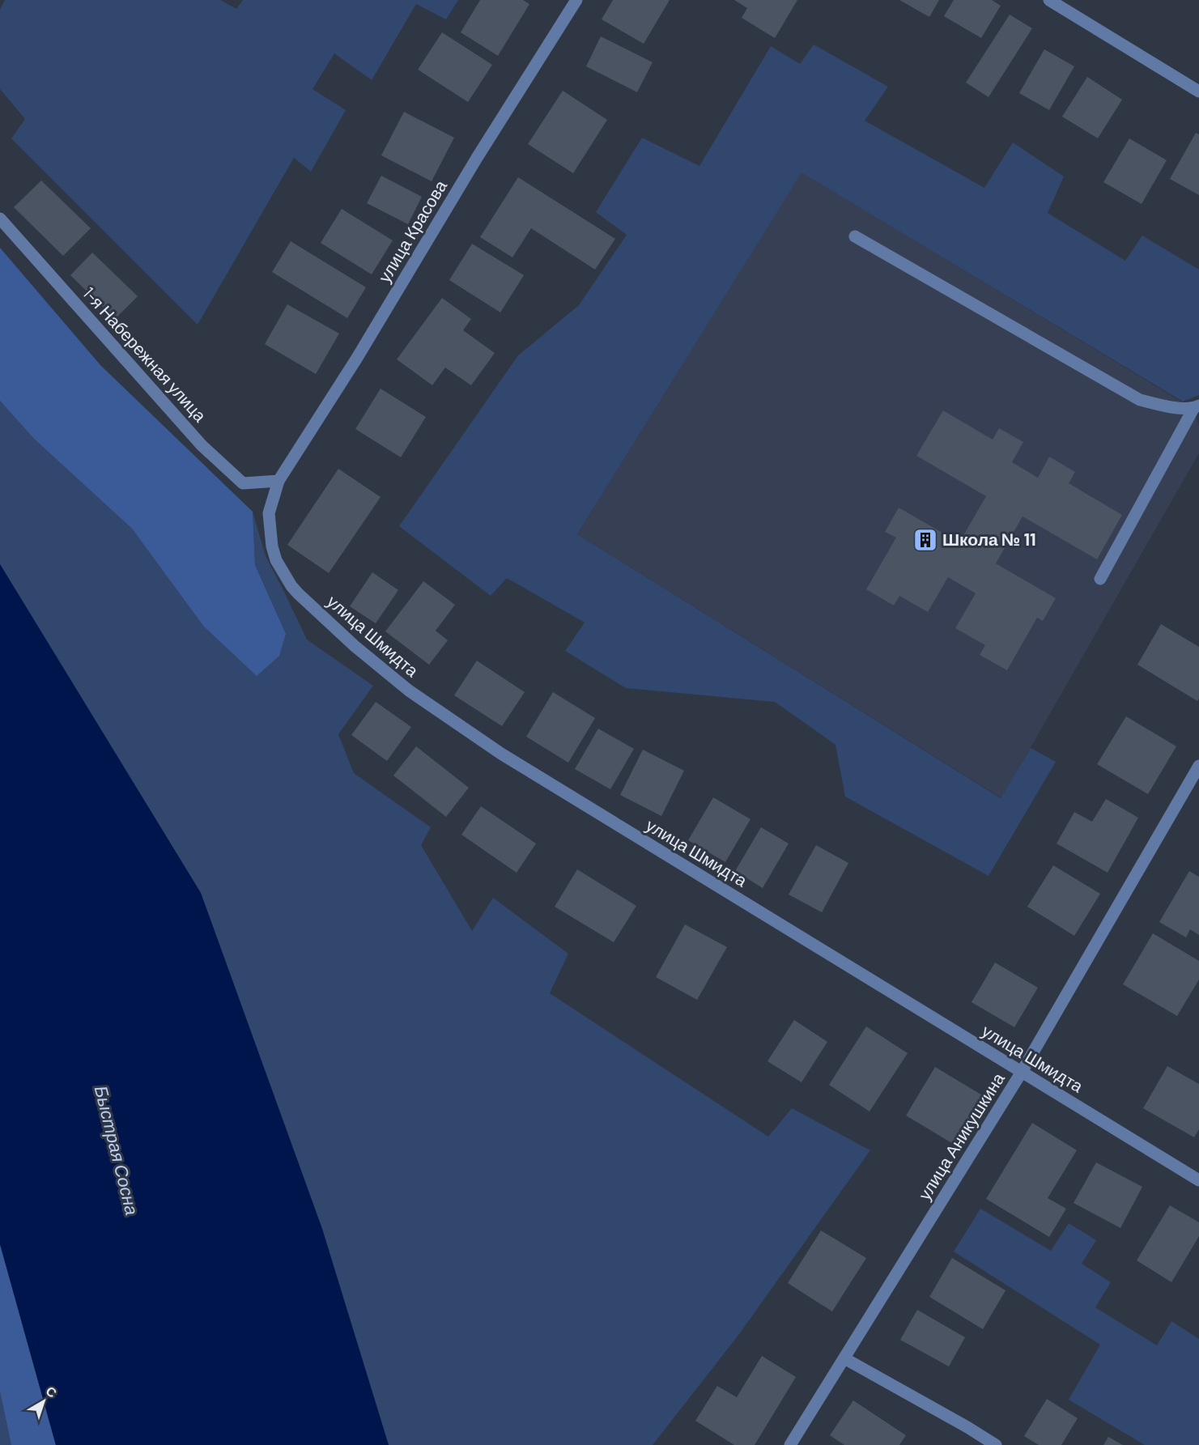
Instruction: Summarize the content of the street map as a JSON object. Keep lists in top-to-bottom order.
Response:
{
  "streets": {
    "street": [
      "улица Красова",
      "1-я Набережная улица",
      "улица Шмидта",
      "улица Аникушкина"
    ]
  },
  "crossings": [
    ["улица Красова", "1-я Набережная улица"],
    ["улица Красова", "улица Шмидта"],
    ["1-я Набережная улица", "улица Шмидта"],
    ["улица Шмидта", "улица Аникушкина"]
  ],
  "water": ["Быстрая Сосна"],
  "places": {
    "building": ["Школа № 11"]
  },
  "north": "top right"
}
